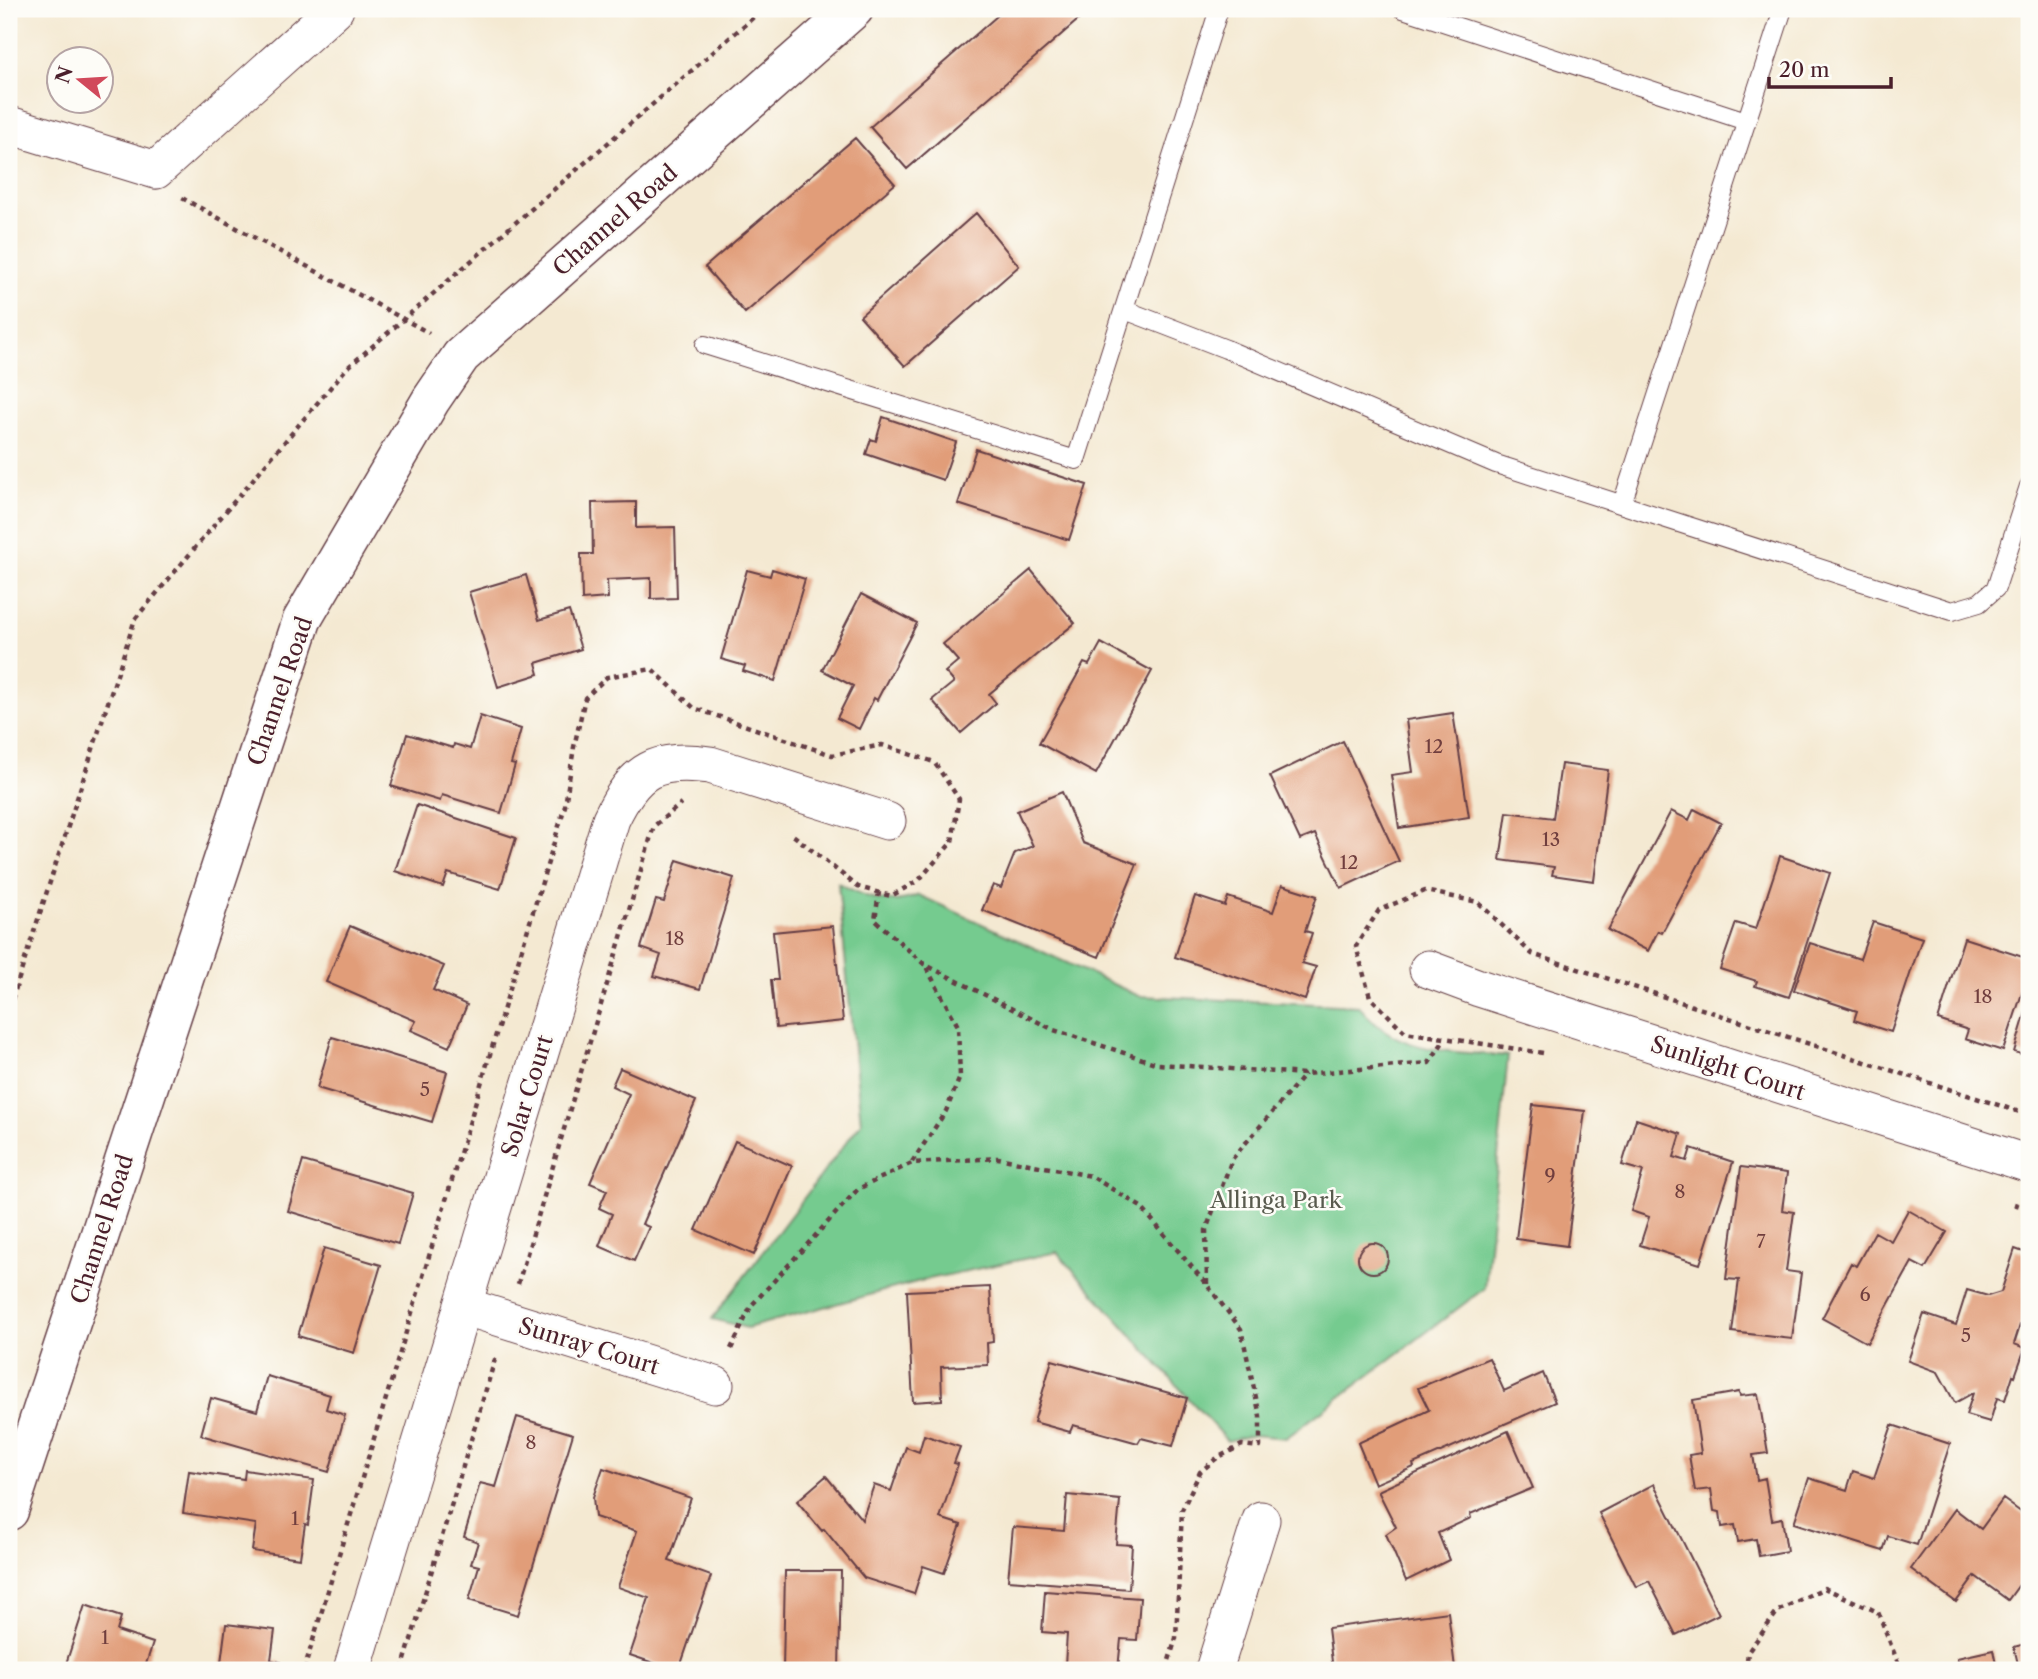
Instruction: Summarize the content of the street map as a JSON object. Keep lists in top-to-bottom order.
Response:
{
  "streets": {
    "street": [
      "Channel Road",
      "Sunlight Court",
      "Solar Court",
      "Sunray Court"
    ]
  },
  "crossings": [
    ["Solar Court", "Sunray Court"]
  ],
  "parks": ["Allinga Park"],
  "house_numbers": [
    "12",
    "13",
    "12",
    "18",
    "18",
    "5",
    "9",
    "8",
    "7",
    "6",
    "5",
    "8",
    "1",
    "1"
  ],
  "scale_bar": "20 m",
  "north": "left"
}
